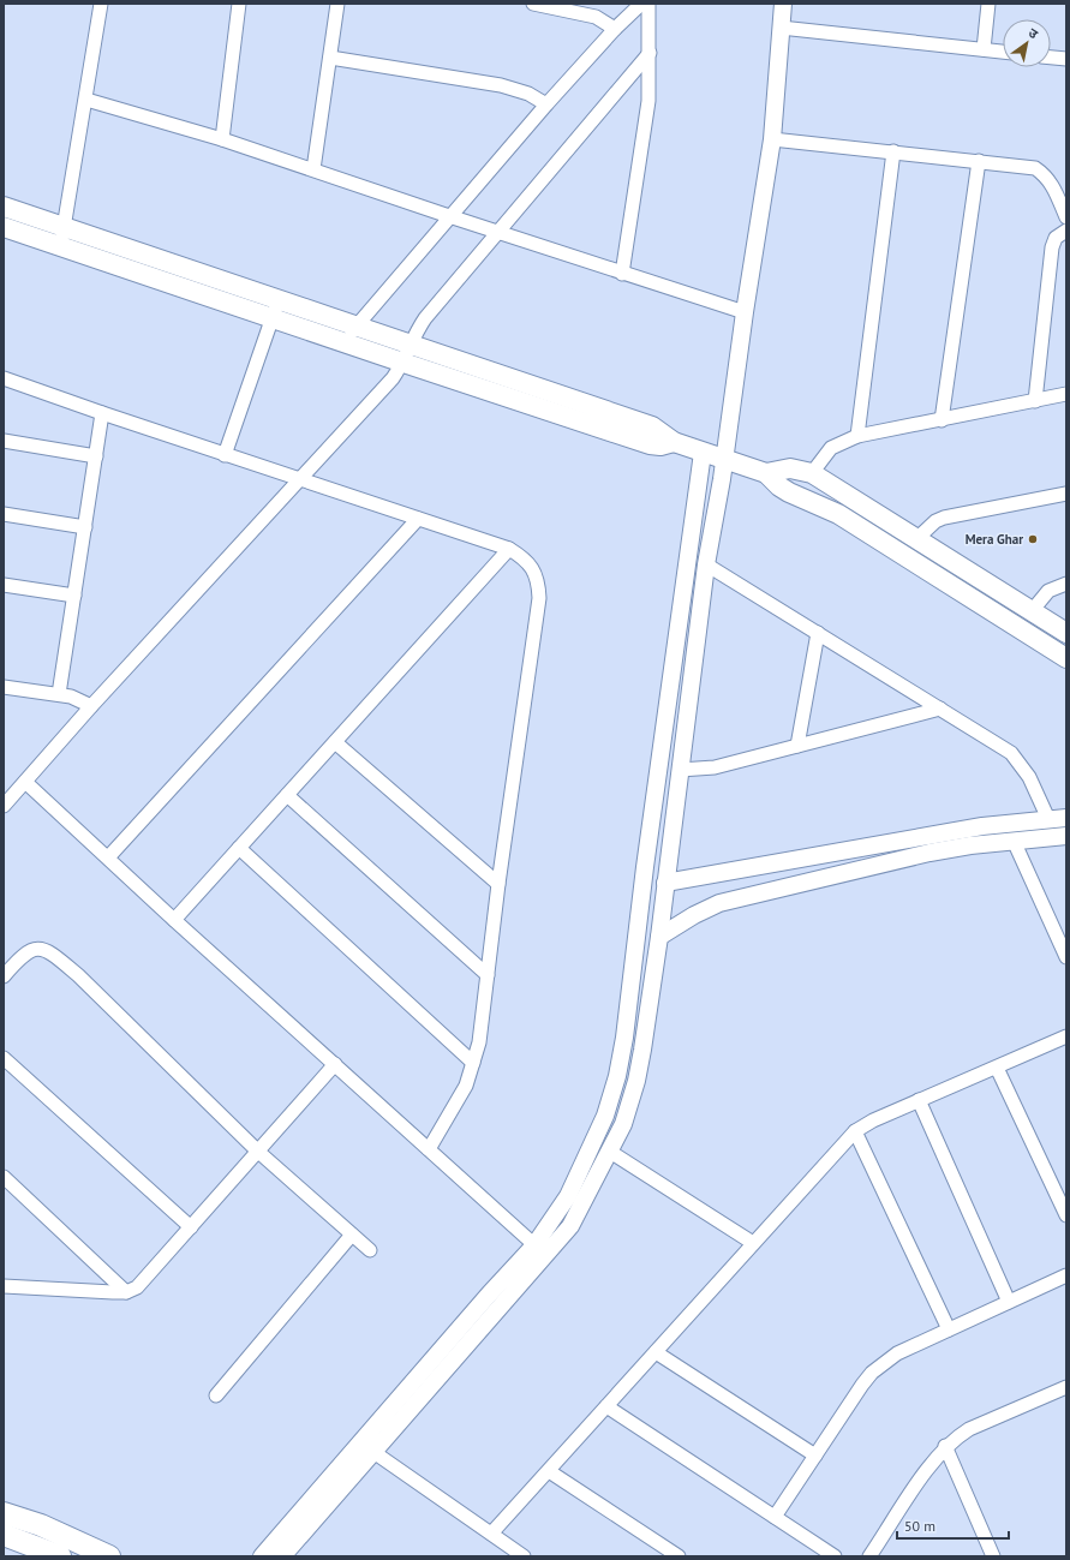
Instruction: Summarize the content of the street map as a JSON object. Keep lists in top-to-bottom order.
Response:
{
  "places": ["Mera Ghar"],
  "scale_bar": "50 m",
  "north": "top right"
}
